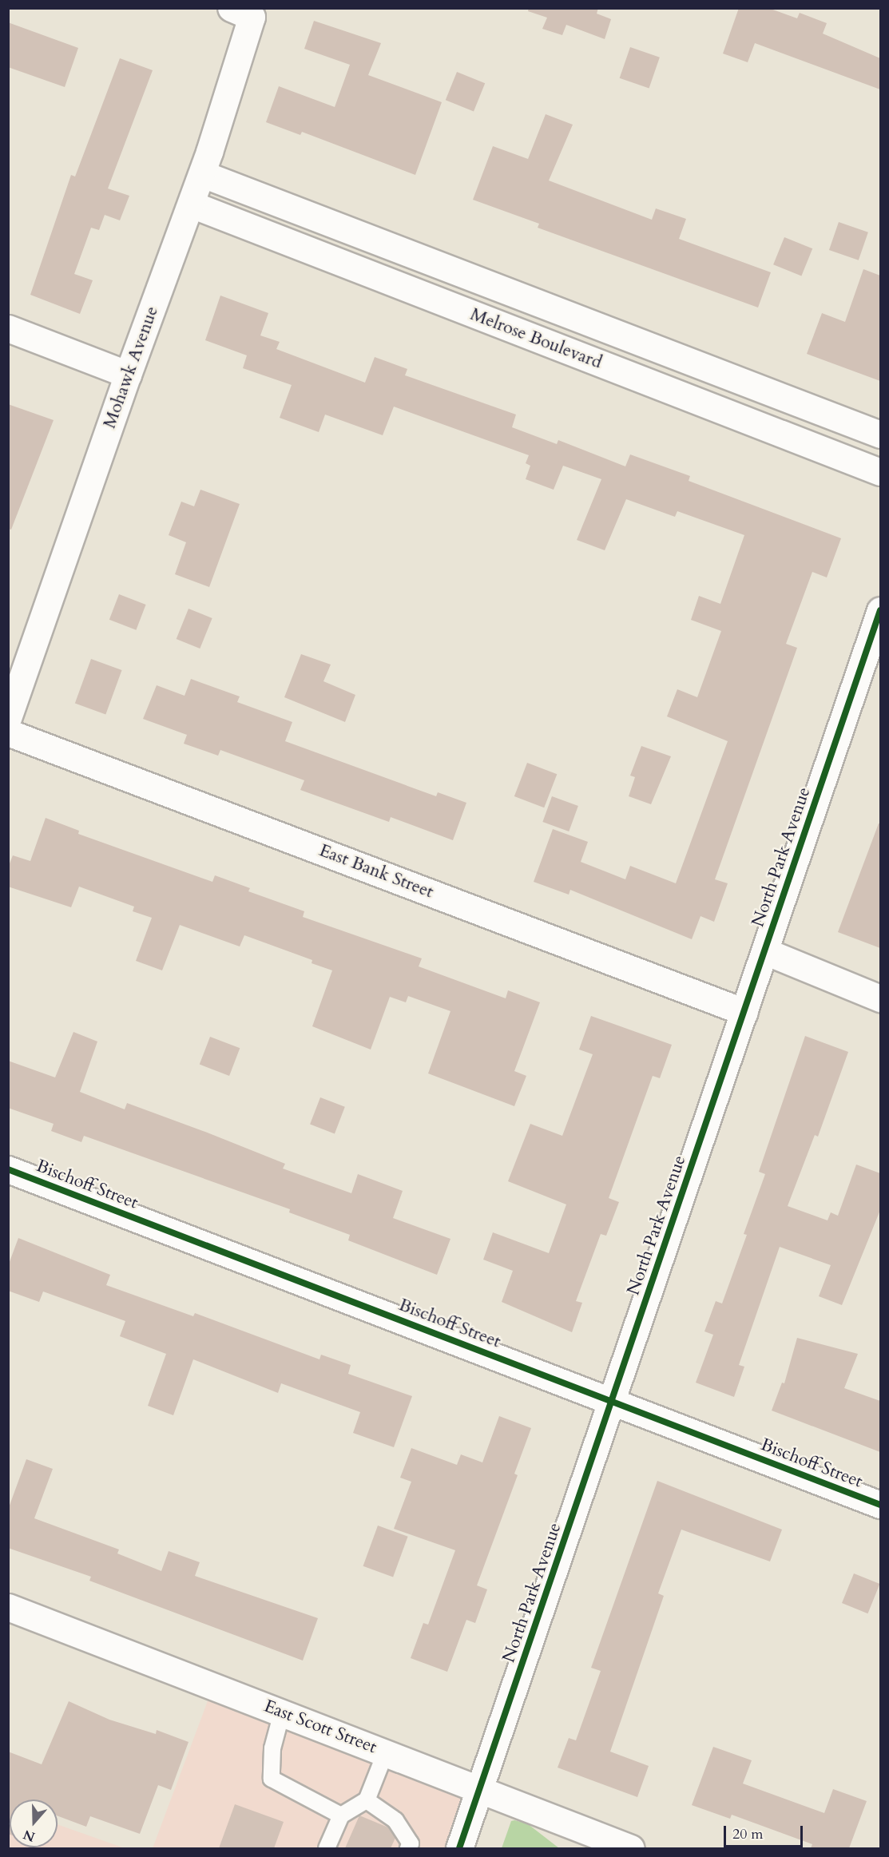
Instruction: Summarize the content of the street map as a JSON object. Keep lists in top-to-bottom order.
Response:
{
  "streets": {
    "street": [
      "Melrose Boulevard",
      "Mohawk Avenue",
      "North Park Avenue",
      "East Bank Street",
      "Bischoff Street",
      "East Scott Street"
    ]
  },
  "crossings": [
    ["Melrose Boulevard", "Mohawk Avenue"],
    ["North Park Avenue", "East Bank Street"],
    ["North Park Avenue", "Bischoff Street"],
    ["North Park Avenue", "East Scott Street"]
  ],
  "scale_bar": "20 m",
  "north": "bottom"
}
